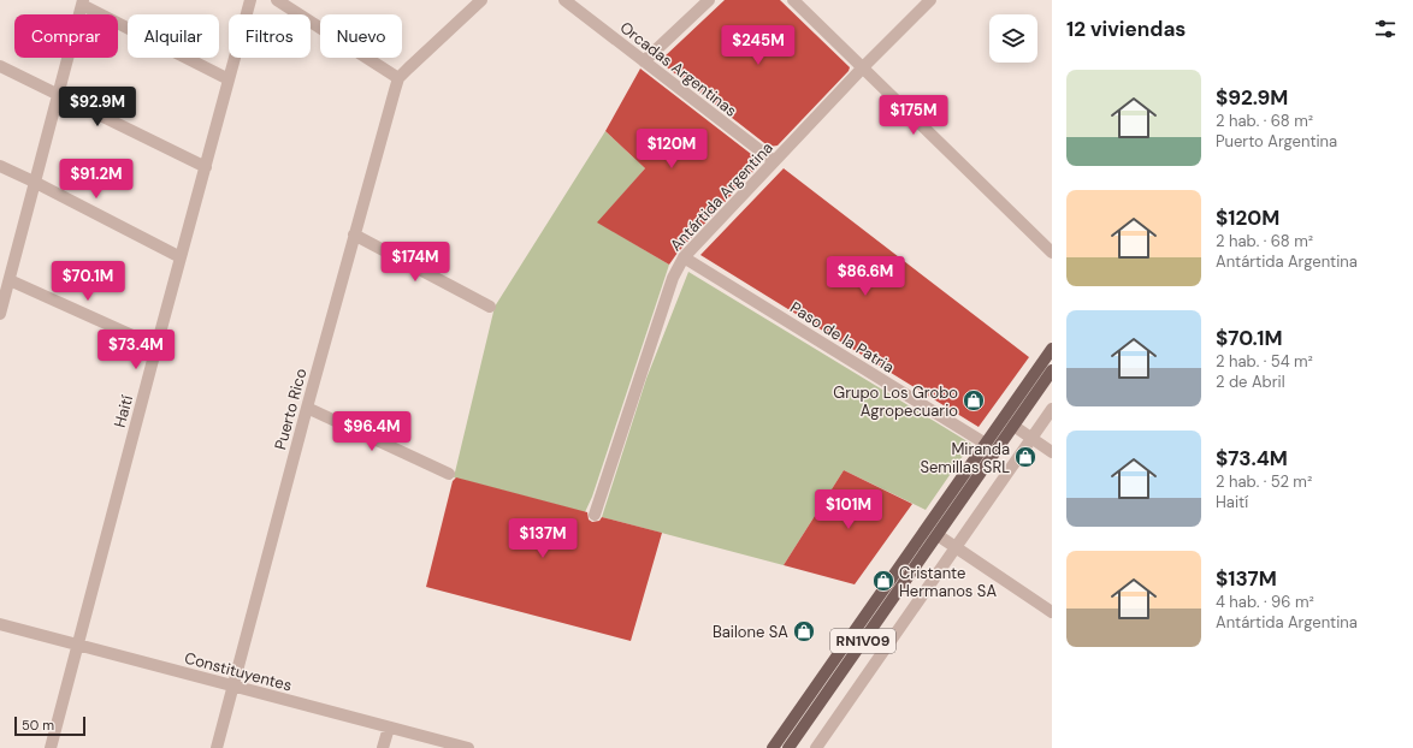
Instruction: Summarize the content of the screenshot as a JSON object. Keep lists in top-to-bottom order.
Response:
{
  "streets": {
    "main road": ["RN1V09"],
    "street": [
      "Orcadas Argentinas",
      "Antártida Argentina",
      "Paso de la Patria",
      "Puerto Rico",
      "Haití",
      "Constituyentes"
    ]
  },
  "crossings": [
    ["Orcadas Argentinas", "Antártida Argentina"],
    ["Antártida Argentina", "Paso de la Patria"],
    ["Paso de la Patria", "RN1V09"],
    ["Puerto Rico", "Constituyentes"],
    ["Haití", "Constituyentes"]
  ],
  "places": {
    "shop": [
      "Grupo Los Grobo Agropecuario",
      "Miranda Semillas SRL",
      "Cristante Hermanos SA",
      "Bailone SA"
    ]
  },
  "scale_bar": "50 m",
  "page": {
    "heading": "12 viviendas",
    "chip": [
      "Comprar",
      "Alquilar",
      "Filtros",
      "Nuevo"
    ],
    "price": [
      "$245M",
      "$92.9M",
      "$175M",
      "$120M",
      "$91.2M",
      "$174M",
      "$86.6M",
      "$70.1M",
      "$73.4M",
      "$96.4M",
      "$101M",
      "$137M"
    ],
    "list": [
      {
        "name": "$92.9M",
        "note": "2 hab. · 68 m² · Puerto Argentina"
      },
      {
        "name": "$120M",
        "note": "2 hab. · 68 m² · Antártida Argentina"
      },
      {
        "name": "$70.1M",
        "note": "2 hab. · 54 m² · 2 de Abril"
      },
      {
        "name": "$73.4M",
        "note": "2 hab. · 52 m² · Haití"
      },
      {
        "name": "$137M",
        "note": "4 hab. · 96 m² · Antártida Argentina"
      }
    ],
    "scale": "50 m"
  }
}
